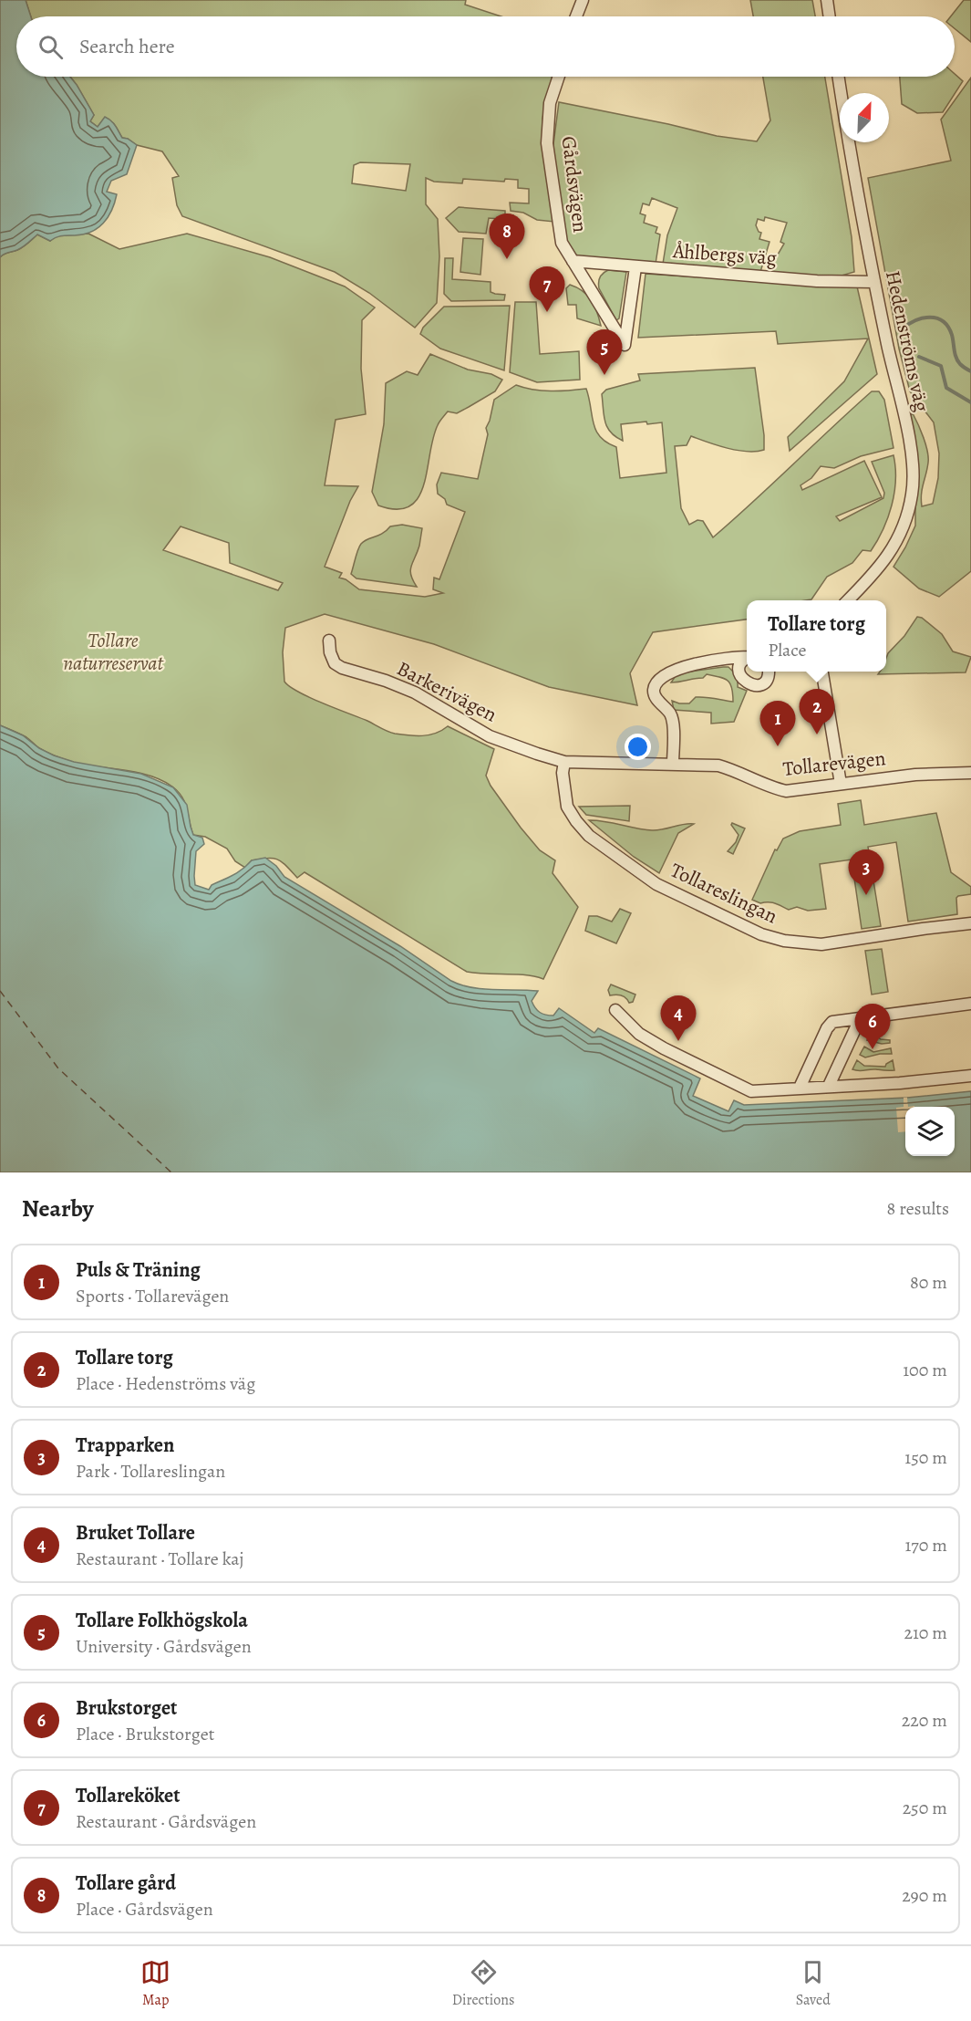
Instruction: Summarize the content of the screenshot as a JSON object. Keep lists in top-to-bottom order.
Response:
{
  "streets": {
    "street": [
      "Gårdsvägen",
      "Åhlbergs väg",
      "Hedenströms väg",
      "Barkerivägen",
      "Tollarevägen",
      "Tollareslingan"
    ]
  },
  "crossings": [
    ["Gårdsvägen", "Åhlbergs väg"],
    ["Åhlbergs väg", "Hedenströms väg"],
    ["Barkerivägen", "Tollarevägen"],
    ["Barkerivägen", "Tollareslingan"],
    ["Tollarevägen", "Tollareslingan"]
  ],
  "parks": ["Tollare naturreservat"],
  "north": "top right",
  "page": {
    "search": "Search here",
    "pins": [
      "8",
      "7",
      "5",
      "2",
      "1",
      "3",
      "4",
      "6"
    ],
    "popup": ["Tollare torg", "Place"],
    "heading": ["Nearby", "8 results"],
    "list": [
      {
        "mark": "1",
        "name": "Puls & Träning",
        "note": "Sports · Tollarevägen",
        "value": "80 m"
      },
      {
        "mark": "2",
        "name": "Tollare torg",
        "note": "Place · Hedenströms väg",
        "value": "100 m"
      },
      {
        "mark": "3",
        "name": "Trapparken",
        "note": "Park · Tollareslingan",
        "value": "150 m"
      },
      {
        "mark": "4",
        "name": "Bruket Tollare",
        "note": "Restaurant · Tollare kaj",
        "value": "170 m"
      },
      {
        "mark": "5",
        "name": "Tollare Folkhögskola",
        "note": "University · Gårdsvägen",
        "value": "210 m"
      },
      {
        "mark": "6",
        "name": "Brukstorget",
        "note": "Place · Brukstorget",
        "value": "220 m"
      },
      {
        "mark": "7",
        "name": "Tollareköket",
        "note": "Restaurant · Gårdsvägen",
        "value": "250 m"
      },
      {
        "mark": "8",
        "name": "Tollare gård",
        "note": "Place · Gårdsvägen",
        "value": "290 m"
      }
    ],
    "nav": ["Map", "Directions", "Saved"]
  }
}
